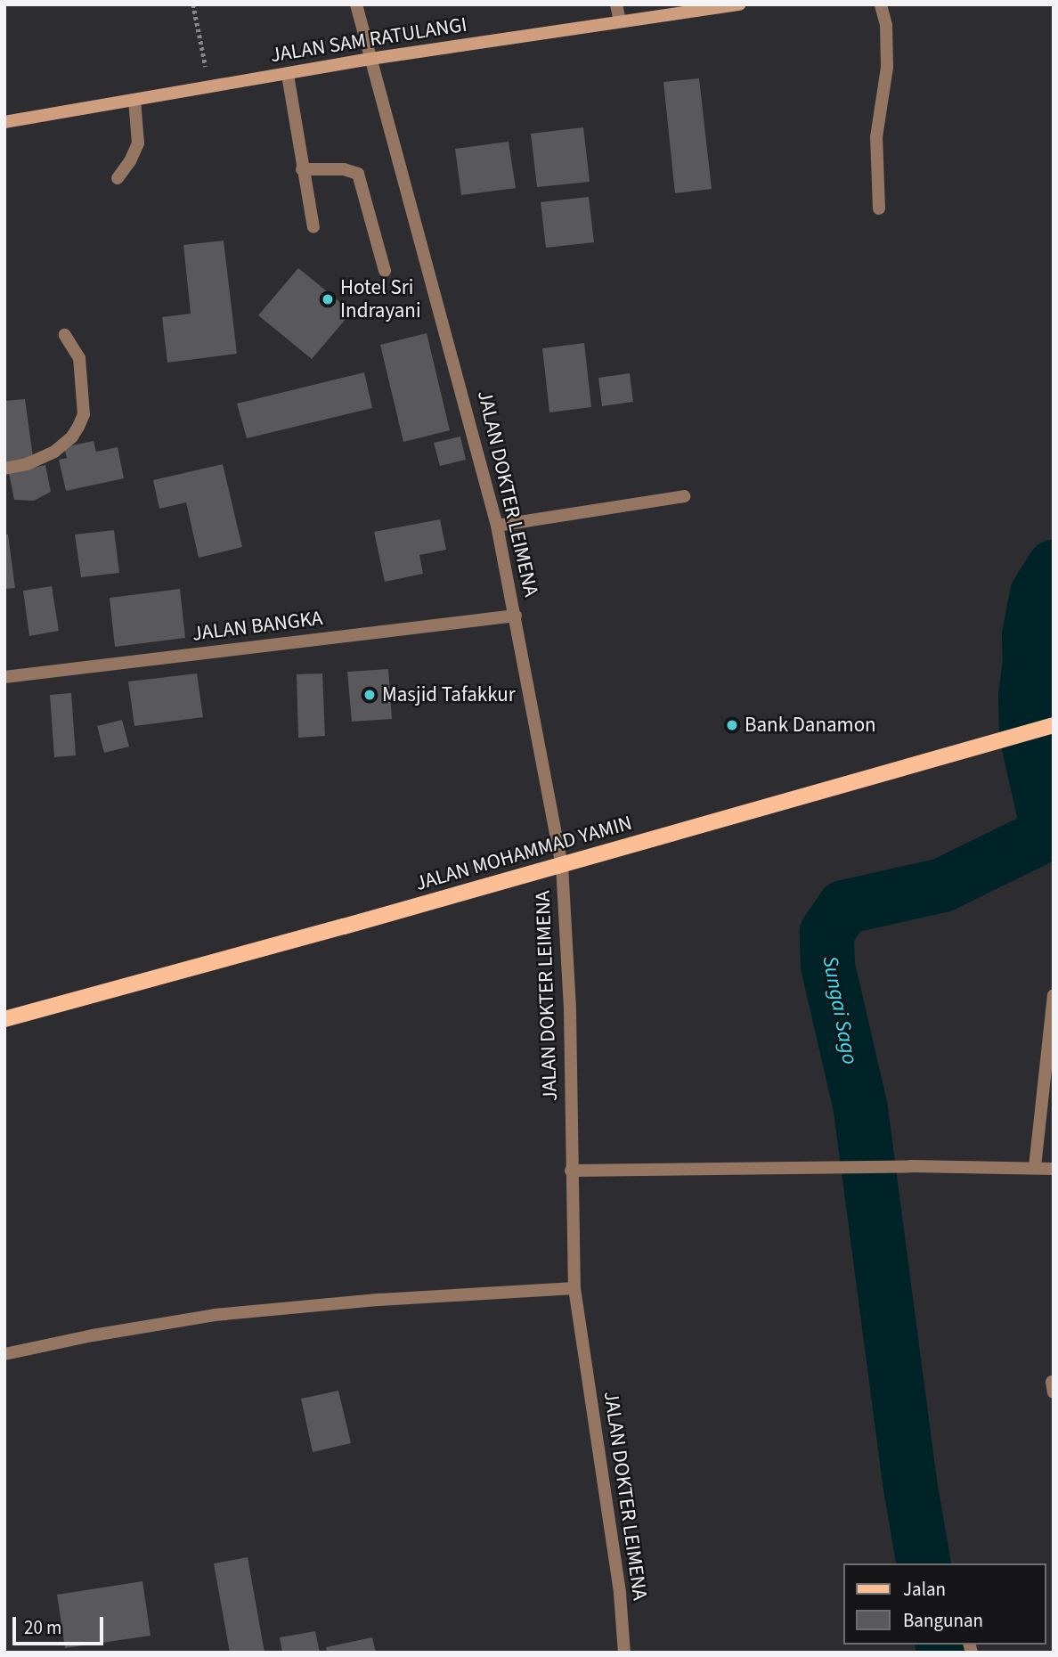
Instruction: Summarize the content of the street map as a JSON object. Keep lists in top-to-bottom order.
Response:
{
  "streets": {
    "main road": ["JALAN SAM RATULANGI", "JALAN MOHAMMAD YAMIN"],
    "street": ["JALAN DOKTER LEIMENA", "JALAN BANGKA"]
  },
  "crossings": [
    ["JALAN SAM RATULANGI", "JALAN DOKTER LEIMENA"],
    ["JALAN DOKTER LEIMENA", "JALAN BANGKA"],
    ["JALAN DOKTER LEIMENA", "JALAN MOHAMMAD YAMIN"]
  ],
  "water": ["Sungai Sago"],
  "places": ["Hotel Sri Indrayani", "Masjid Tafakkur", "Bank Danamon"],
  "legend": ["Jalan", "Bangunan"],
  "scale_bar": "20 m"
}
